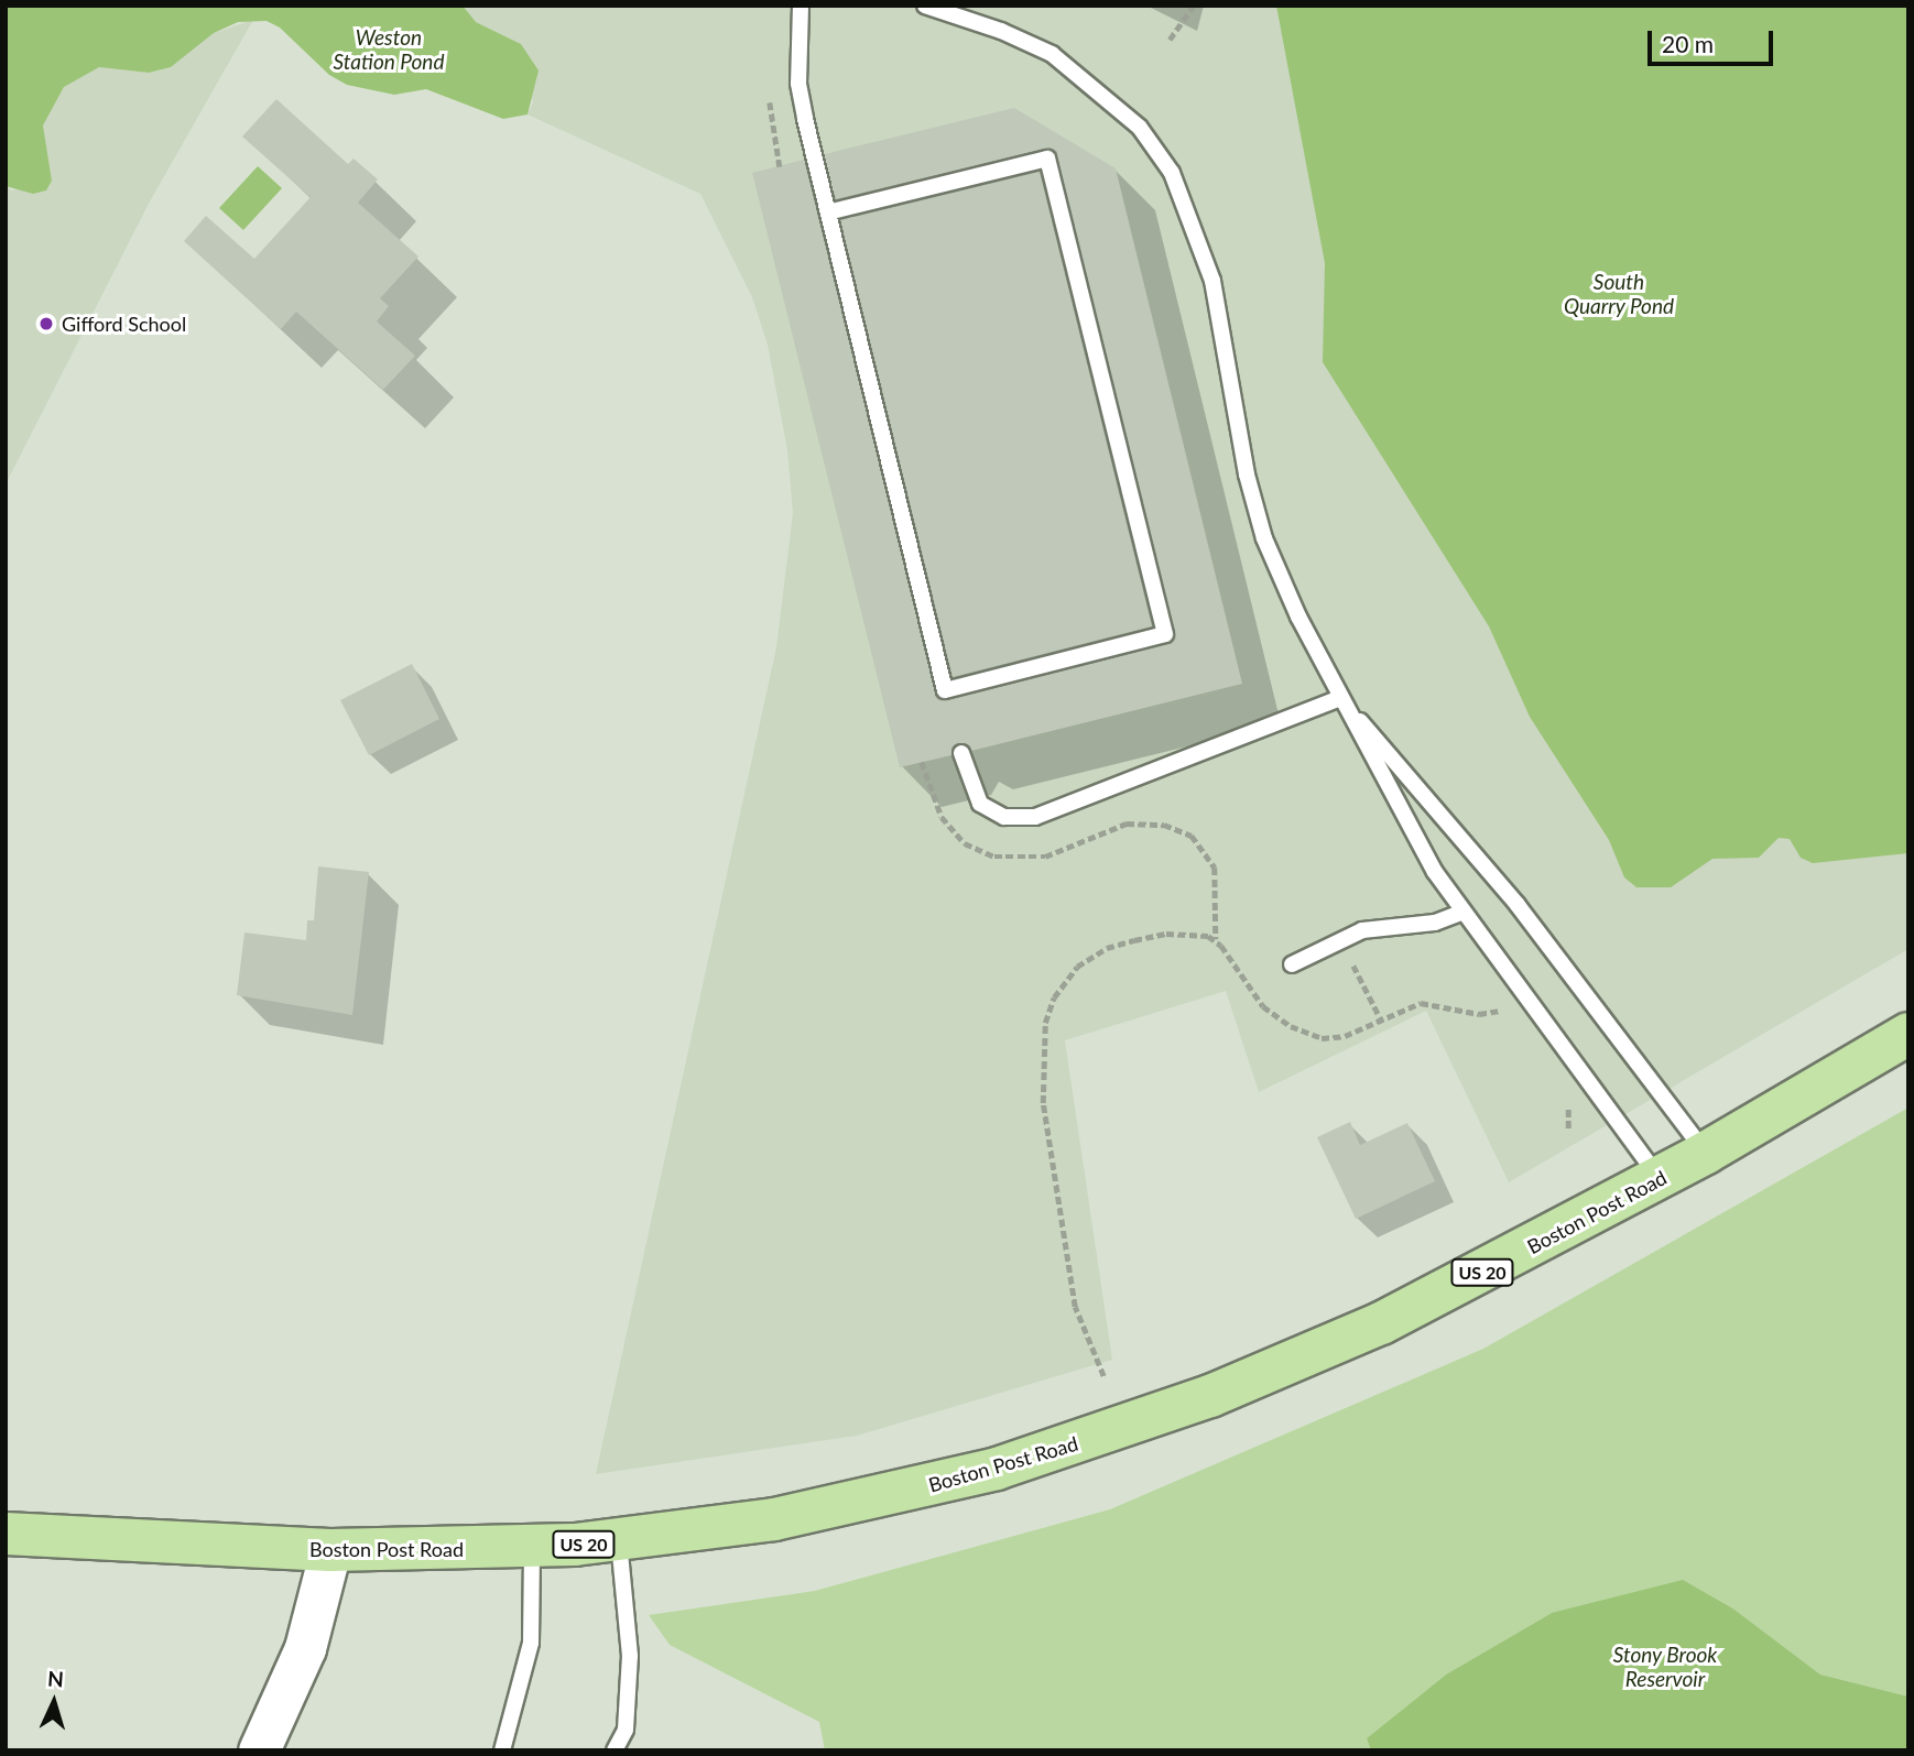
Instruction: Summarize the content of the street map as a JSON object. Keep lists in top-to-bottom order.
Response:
{
  "streets": {
    "main road": ["Boston Post Road", "US 20"]
  },
  "water": ["Weston Station Pond", "South Quarry Pond", "Stony Brook Reservoir"],
  "places": ["Gifford School"],
  "scale_bar": "20 m",
  "north": "top"
}
